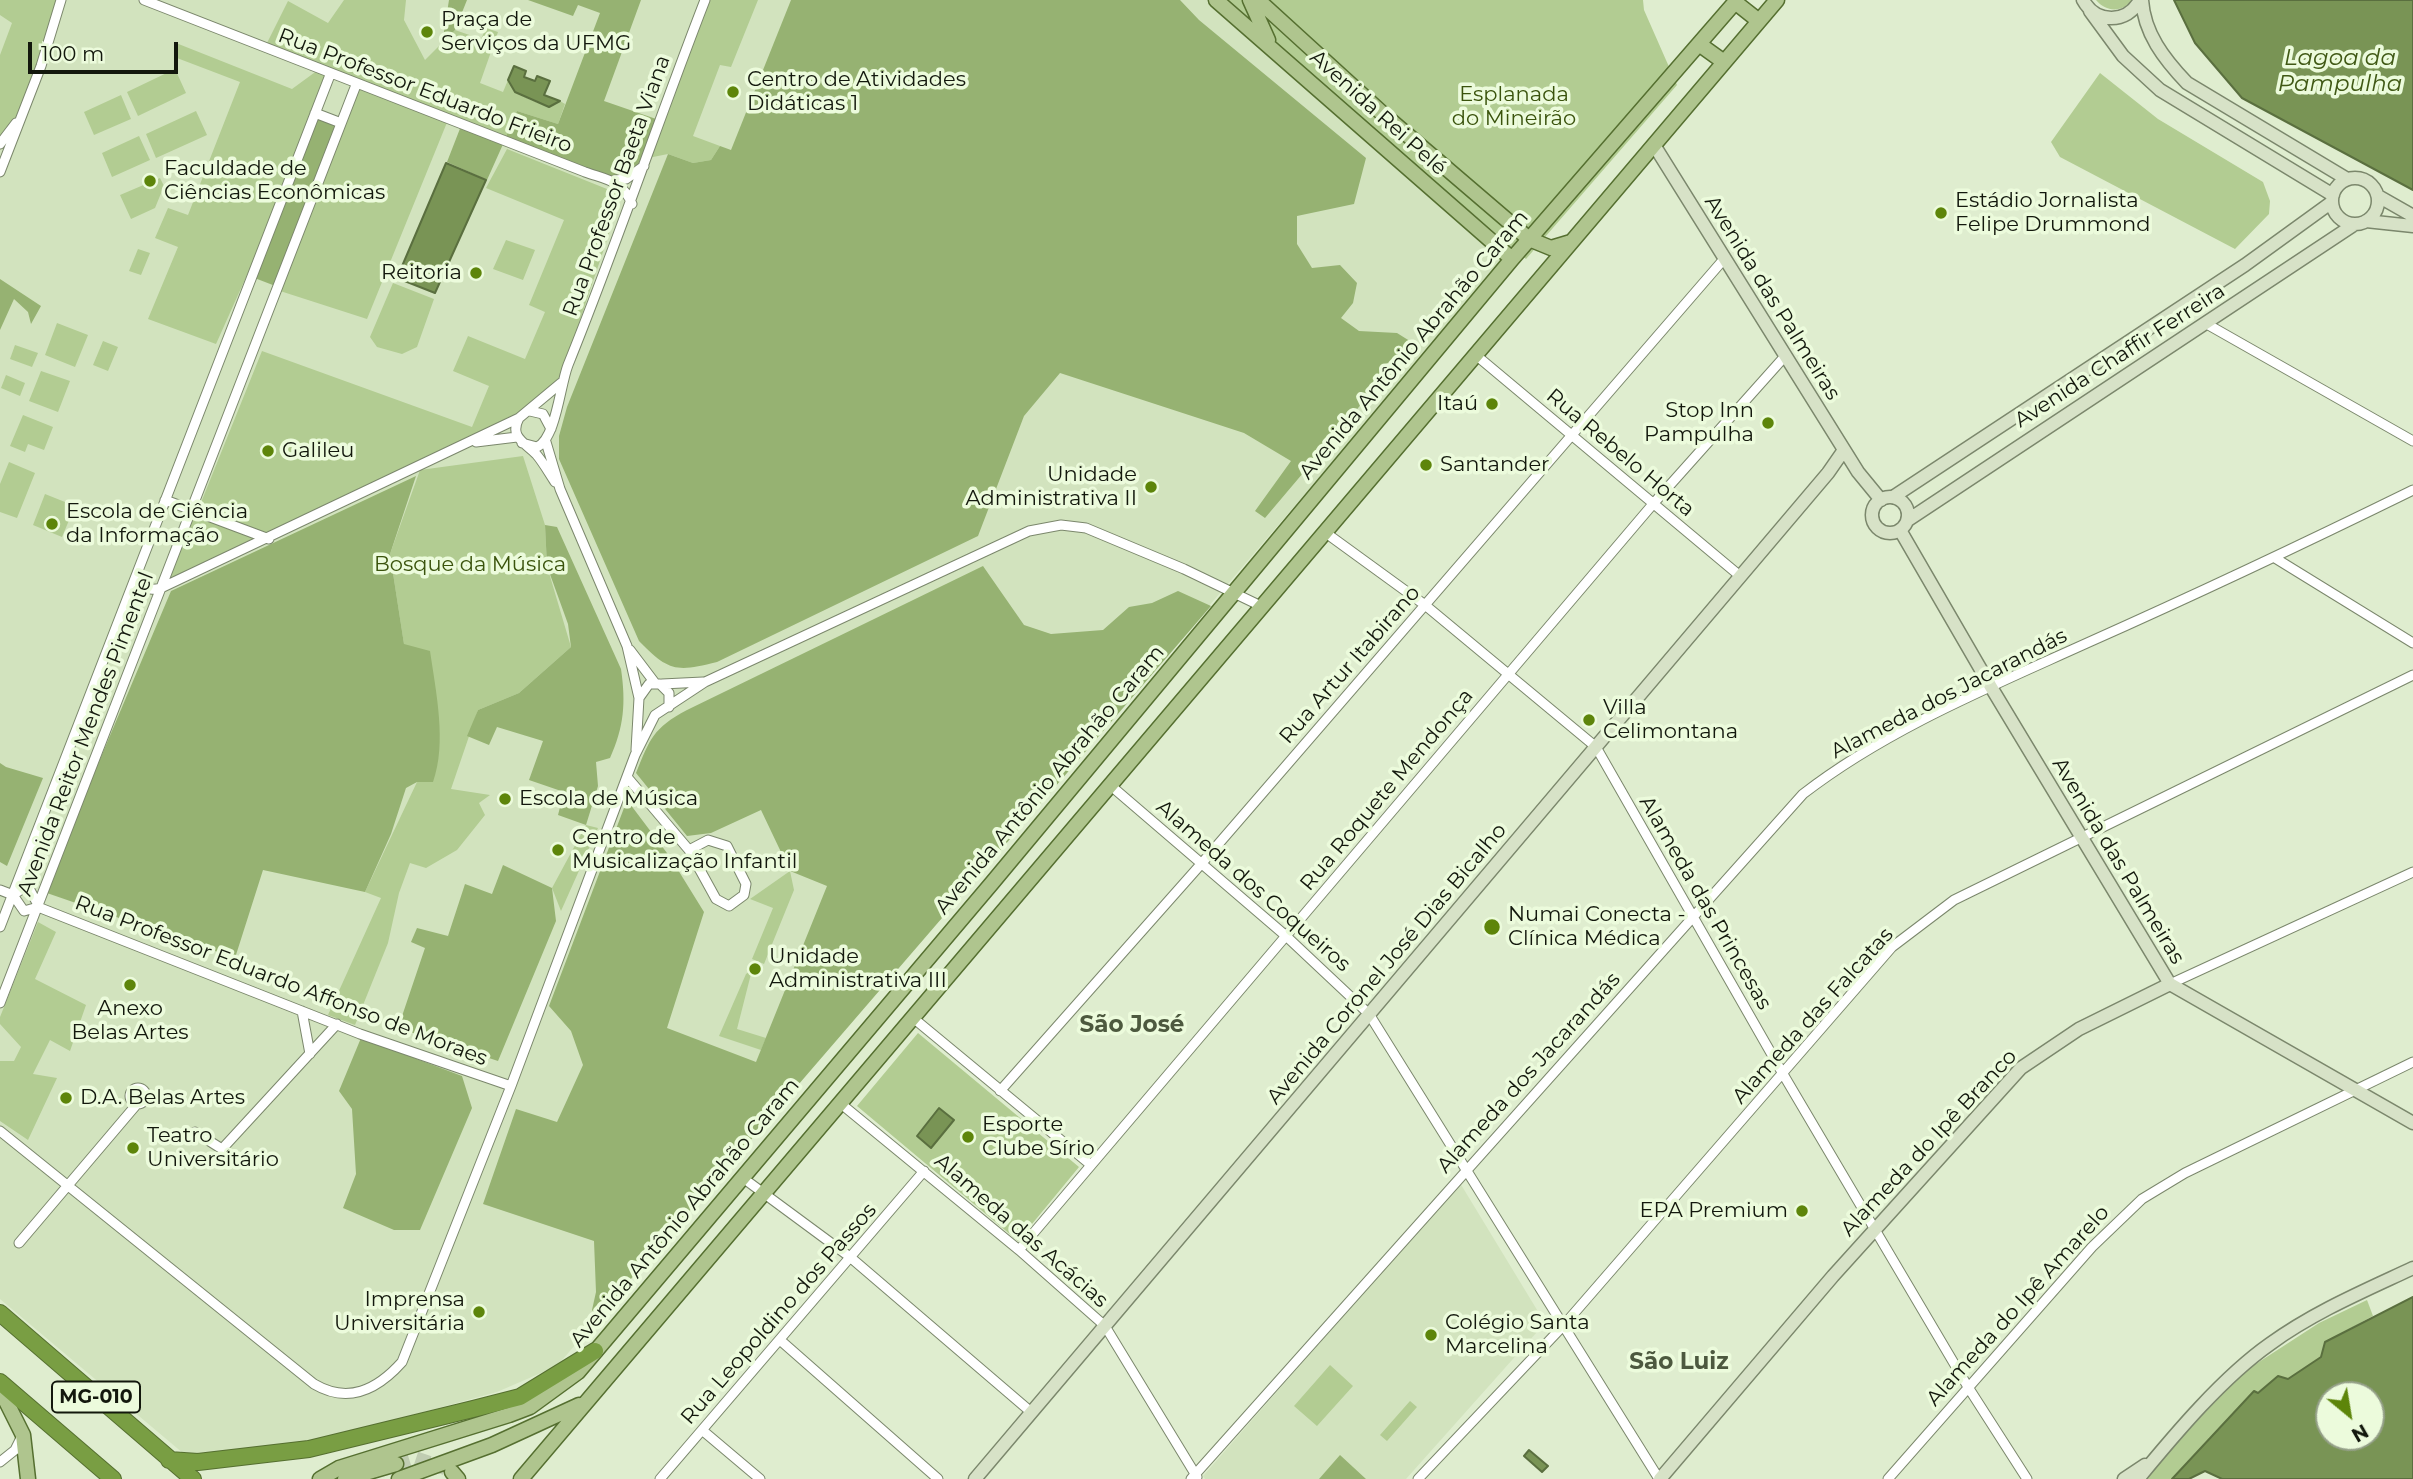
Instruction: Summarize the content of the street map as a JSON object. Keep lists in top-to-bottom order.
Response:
{
  "streets": {
    "highway": ["MG-010"],
    "main road": ["Avenida Rei Pelé", "Avenida Antônio Abrahão Caram"],
    "street": [
      "Rua Professor Eduardo Frieiro",
      "Rua Professor Baeta Viana",
      "Avenida das Palmeiras",
      "Avenida Chaffir Ferreira",
      "Rua Rebelo Horta",
      "Rua Artur Itabirano",
      "Alameda dos Jacarandás",
      "Avenida Reitor Mendes Pimentel",
      "Rua Roquete Mendonça",
      "Alameda dos Coqueiros",
      "Alameda das Princesas",
      "Avenida Coronel José Dias Bicalho",
      "Rua Professor Eduardo Affonso de Moraes",
      "Alameda das Falcatas",
      "Alameda do Ipê Branco",
      "Alameda das Acácias",
      "Alameda do Ipê Amarelo",
      "Rua Leopoldino dos Passos"
    ]
  },
  "crossings": [
    ["Rua Professor Eduardo Frieiro", "Avenida Reitor Mendes Pimentel"],
    ["Avenida Rei Pelé", "Avenida Antônio Abrahão Caram"],
    ["Avenida das Palmeiras", "Avenida Chaffir Ferreira"],
    ["Avenida das Palmeiras", "Rua Artur Itabirano"],
    ["Avenida das Palmeiras", "Alameda dos Jacarandás"],
    ["Avenida das Palmeiras", "Rua Roquete Mendonça"],
    ["Avenida das Palmeiras", "Avenida Coronel José Dias Bicalho"],
    ["Avenida das Palmeiras", "Alameda das Falcatas"],
    ["Avenida das Palmeiras", "Alameda do Ipê Branco"],
    ["Avenida das Palmeiras", "Alameda do Ipê Amarelo"],
    ["Rua Rebelo Horta", "Rua Artur Itabirano"],
    ["Rua Rebelo Horta", "Rua Roquete Mendonça"],
    ["Rua Rebelo Horta", "Avenida Coronel José Dias Bicalho"],
    ["Rua Artur Itabirano", "Alameda dos Coqueiros"],
    ["Rua Artur Itabirano", "Alameda das Princesas"],
    ["Alameda dos Jacarandás", "Alameda dos Coqueiros"],
    ["Alameda dos Jacarandás", "Alameda das Princesas"],
    ["Alameda dos Jacarandás", "Alameda das Acácias"],
    ["Avenida Reitor Mendes Pimentel", "Rua Professor Eduardo Affonso de Moraes"],
    ["Rua Roquete Mendonça", "Alameda dos Coqueiros"],
    ["Rua Roquete Mendonça", "Alameda das Princesas"],
    ["Rua Roquete Mendonça", "Alameda das Acácias"],
    ["Alameda dos Coqueiros", "Avenida Coronel José Dias Bicalho"],
    ["Alameda dos Coqueiros", "Alameda das Falcatas"],
    ["Alameda dos Coqueiros", "Alameda do Ipê Branco"],
    ["Alameda das Princesas", "Avenida Coronel José Dias Bicalho"],
    ["Alameda das Princesas", "Alameda das Falcatas"],
    ["Alameda das Princesas", "Alameda do Ipê Branco"],
    ["Alameda das Princesas", "Alameda do Ipê Amarelo"],
    ["Avenida Coronel José Dias Bicalho", "Alameda das Acácias"],
    ["Alameda das Acácias", "Rua Leopoldino dos Passos"]
  ],
  "districts": ["São José", "São Luiz"],
  "water": ["Lagoa da Pampulha"],
  "parks": ["Esplanada do Mineirão", "Bosque da Música"],
  "places": [
    "Praça de Serviços da UFMG",
    "Centro de Atividades Didáticas 1",
    "Faculdade de Ciências Econômicas",
    "Estádio Jornalista Felipe Drummond",
    "Reitoria",
    "Itaú",
    "Stop Inn Pampulha",
    "Galileu",
    "Santander",
    "Unidade Administrativa II",
    "Escola de Ciência da Informação",
    "Villa Celimontana",
    "Escola de Música",
    "Centro de Musicalização Infantil",
    "Numai Conecta - Clínica Médica",
    "Unidade Administrativa III",
    "Anexo Belas Artes",
    "D.A. Belas Artes",
    "Esporte Clube Sírio",
    "Teatro Universitário",
    "EPA Premium",
    "Imprensa Universitária",
    "Colégio Santa Marcelina"
  ],
  "scale_bar": "100 m",
  "north": "bottom right"
}
